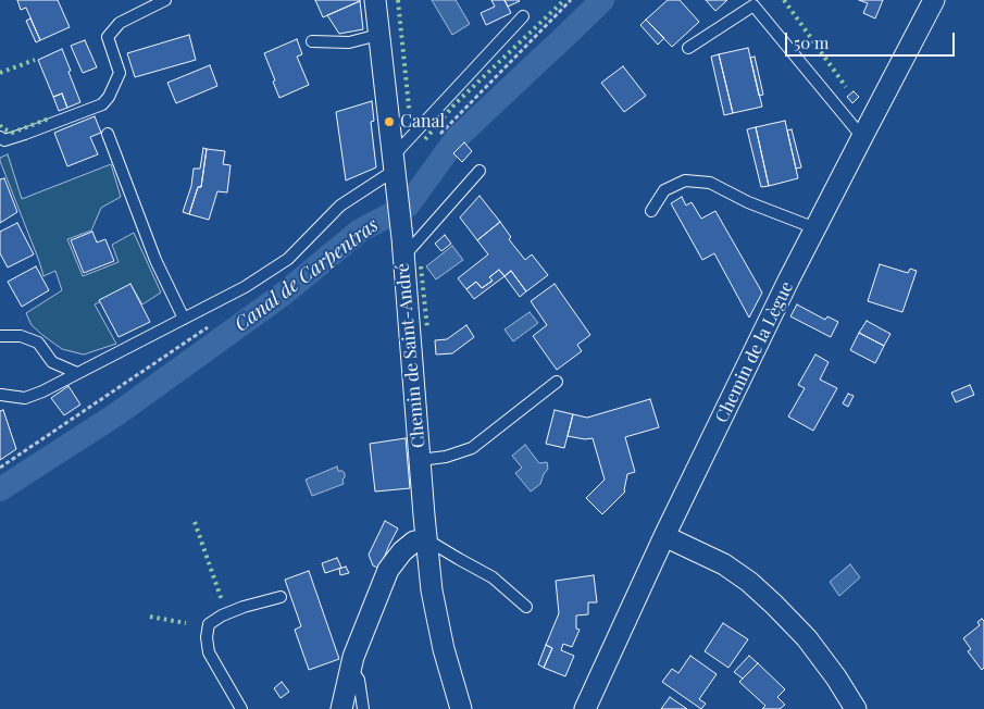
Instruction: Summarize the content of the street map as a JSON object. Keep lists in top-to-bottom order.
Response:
{
  "streets": {
    "street": ["Chemin de la Lègue", "Chemin de Saint-André"]
  },
  "water": ["Canal de Carpentras"],
  "places": ["Canal"],
  "scale_bar": "50 m"
}
